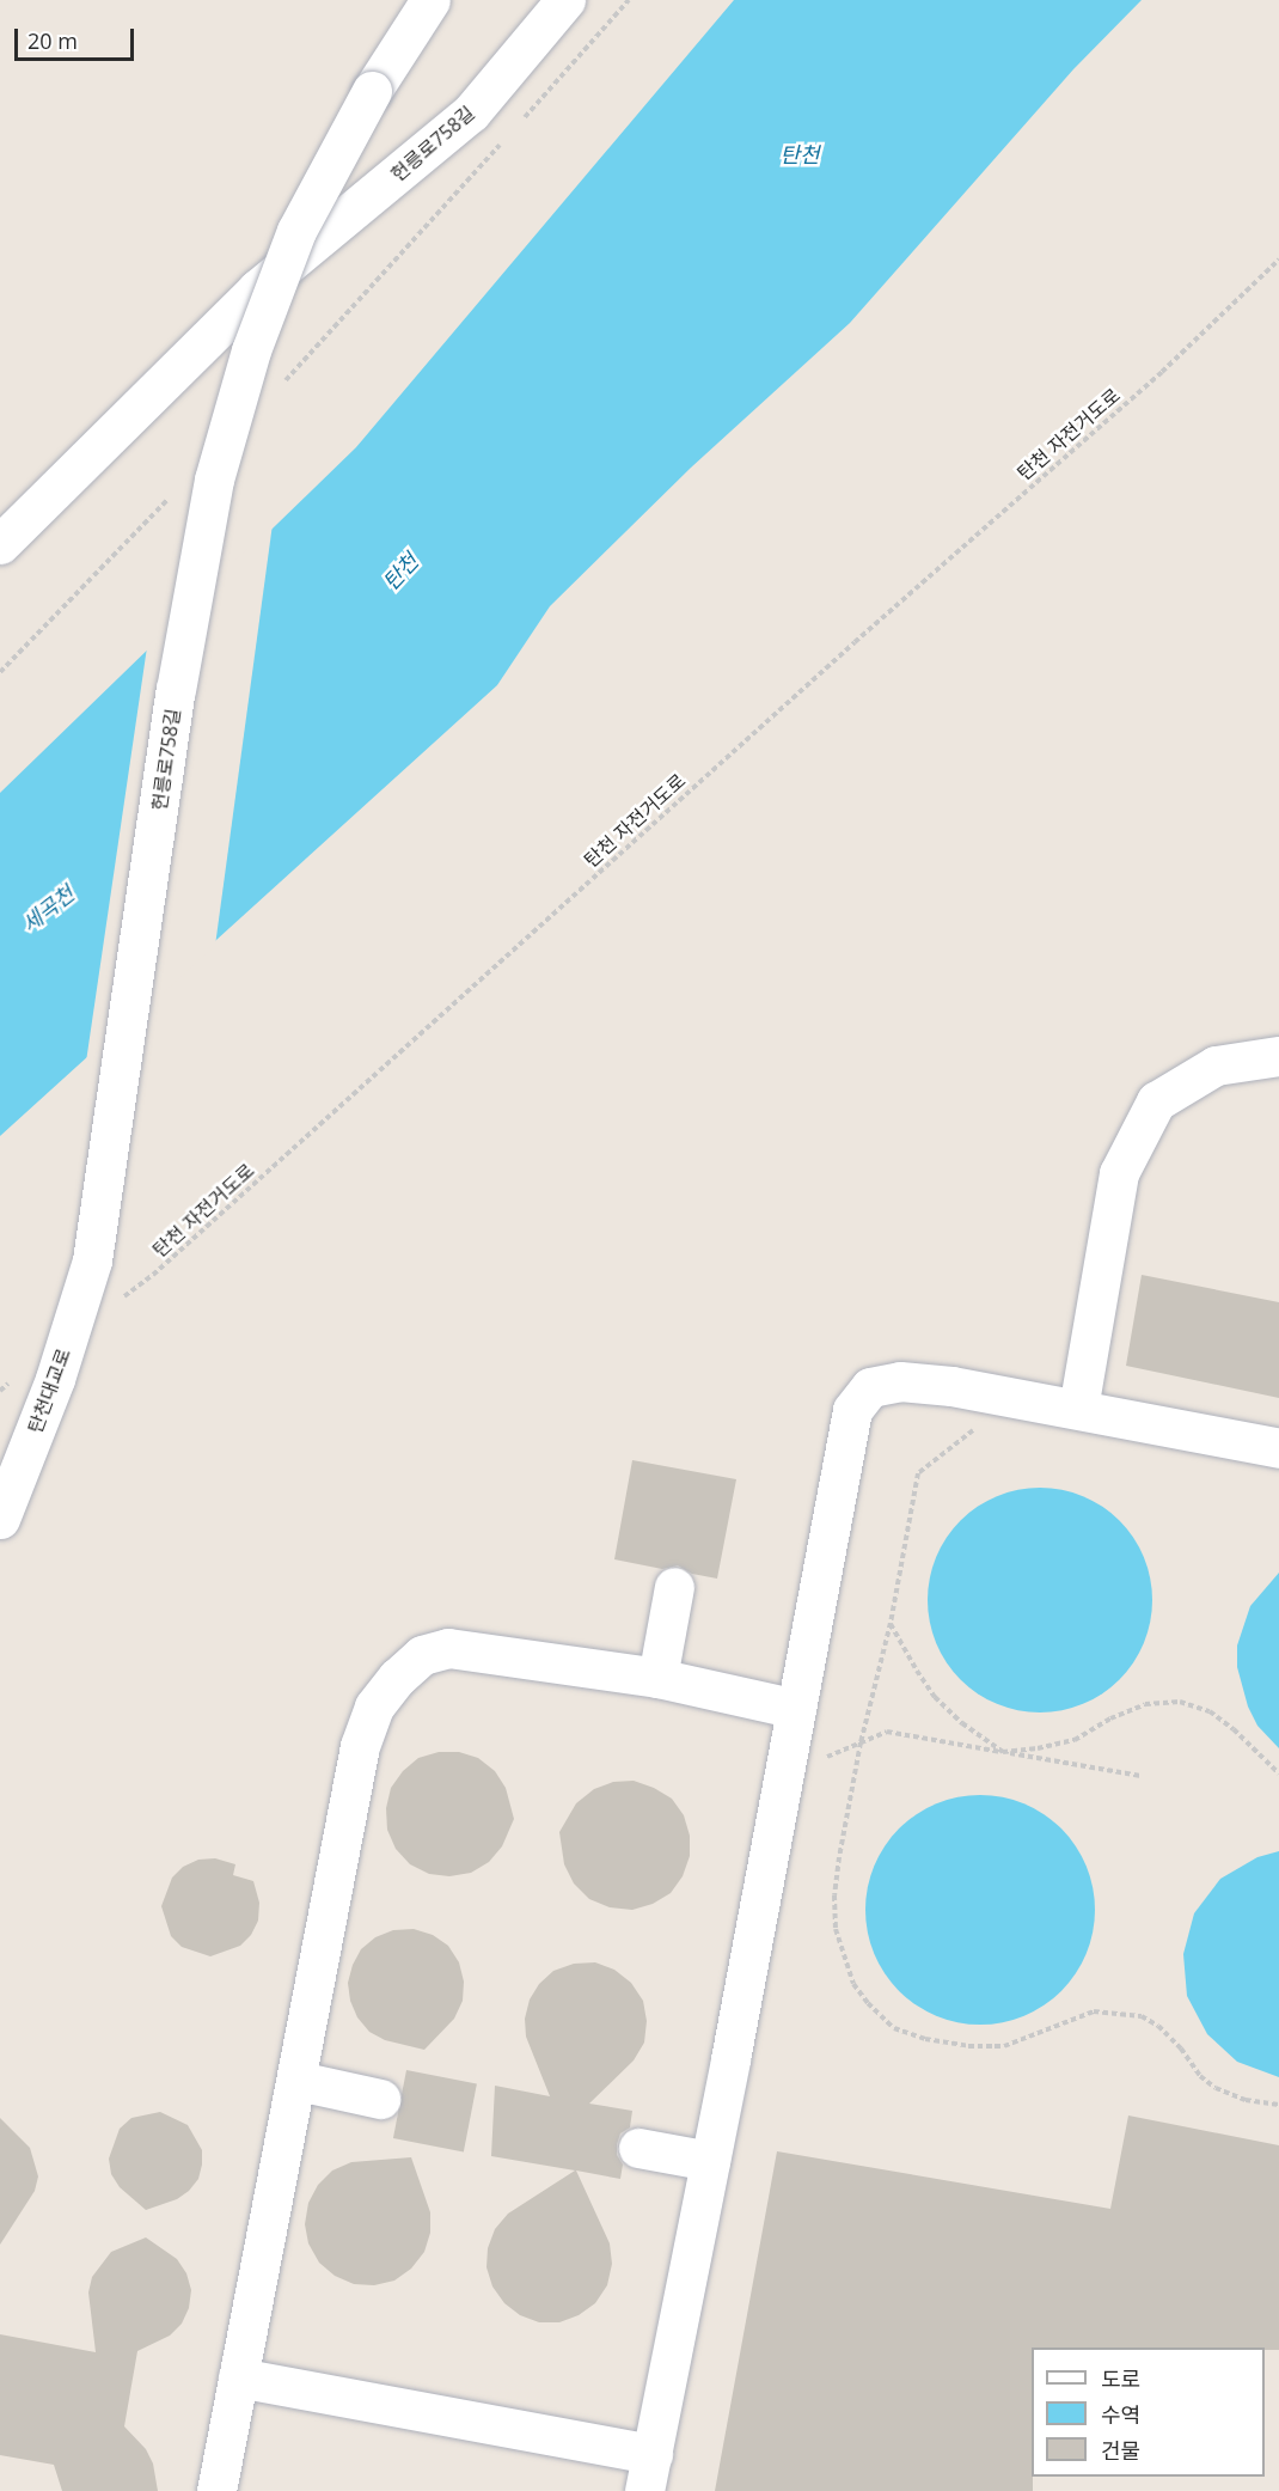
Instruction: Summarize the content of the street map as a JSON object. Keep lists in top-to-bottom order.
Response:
{
  "streets": {
    "street": ["헌릉로758길", "탄천대교로"],
    "path": ["탄천 자전거도로"]
  },
  "crossings": [
    ["헌릉로758길", "탄천대교로"]
  ],
  "water": ["탄천", "세곡천"],
  "legend": ["도로", "수역", "건물"],
  "scale_bar": "20 m"
}
